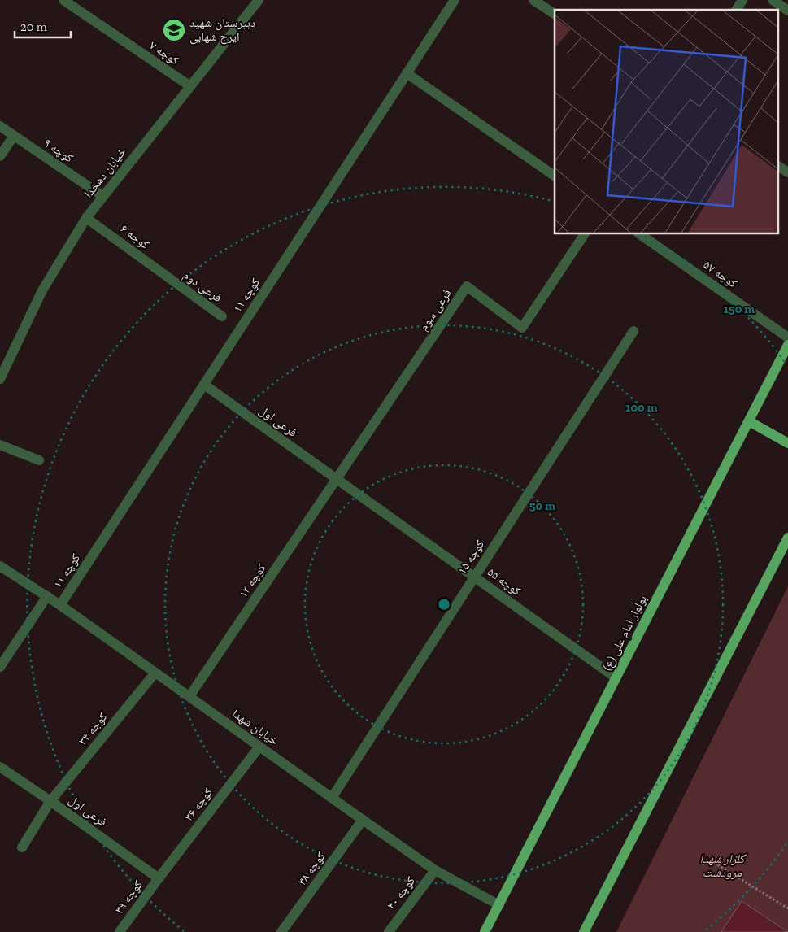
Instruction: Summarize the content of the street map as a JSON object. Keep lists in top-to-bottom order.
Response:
{
  "streets": {
    "main road": ["بولوار امام علی (ع)"],
    "street": [
      "کوچه ۷",
      "کوچه ۹",
      "خیابان دهخدا",
      "کوچه ۶",
      "کوچه ۵۷",
      "فرعی دوم",
      "کوچه ۱۱",
      "فرعی سوم",
      "فرعی اول",
      "کوچه ۱۵",
      "کوچه ۱۳",
      "کوچه ۵۵",
      "خیابان شهدا",
      "کوچه ۳۴",
      "کوچه ۳۶",
      "کوچه ۳۸",
      "کوچه ۴۰",
      "کوچه ۳۹"
    ]
  },
  "crossings": [
    ["کوچه ۷", "خیابان دهخدا"],
    ["کوچه ۹", "خیابان دهخدا"],
    ["خیابان دهخدا", "کوچه ۶"],
    ["کوچه ۶", "فرعی دوم"],
    ["کوچه ۱۱", "فرعی اول"],
    ["کوچه ۱۱", "خیابان شهدا"],
    ["فرعی سوم", "فرعی اول"],
    ["فرعی سوم", "کوچه ۱۳"],
    ["فرعی سوم", "کوچه ۵۵"],
    ["فرعی اول", "کوچه ۱۳"],
    ["فرعی اول", "کوچه ۵۵"],
    ["فرعی اول", "کوچه ۳۴"],
    ["فرعی اول", "کوچه ۳۶"],
    ["فرعی اول", "کوچه ۳۹"],
    ["کوچه ۱۵", "کوچه ۵۵"],
    ["کوچه ۱۵", "خیابان شهدا"],
    ["کوچه ۱۳", "کوچه ۵۵"],
    ["کوچه ۱۳", "خیابان شهدا"],
    ["کوچه ۵۵", "بولوار امام علی (ع)"],
    ["بولوار امام علی (ع)", "خیابان شهدا"],
    ["خیابان شهدا", "کوچه ۳۴"],
    ["خیابان شهدا", "کوچه ۳۶"],
    ["خیابان شهدا", "کوچه ۳۸"],
    ["خیابان شهدا", "کوچه ۴۰"],
    ["کوچه ۳۶", "کوچه ۳۹"]
  ],
  "parks": ["گلزار شهدا مرودشت"],
  "places": {
    "school or university": ["دبیرستان شهید ایرج شهابی"]
  },
  "scale_bar": "20 m",
  "rings": ["150 m", "100 m", "50 m"]
}
